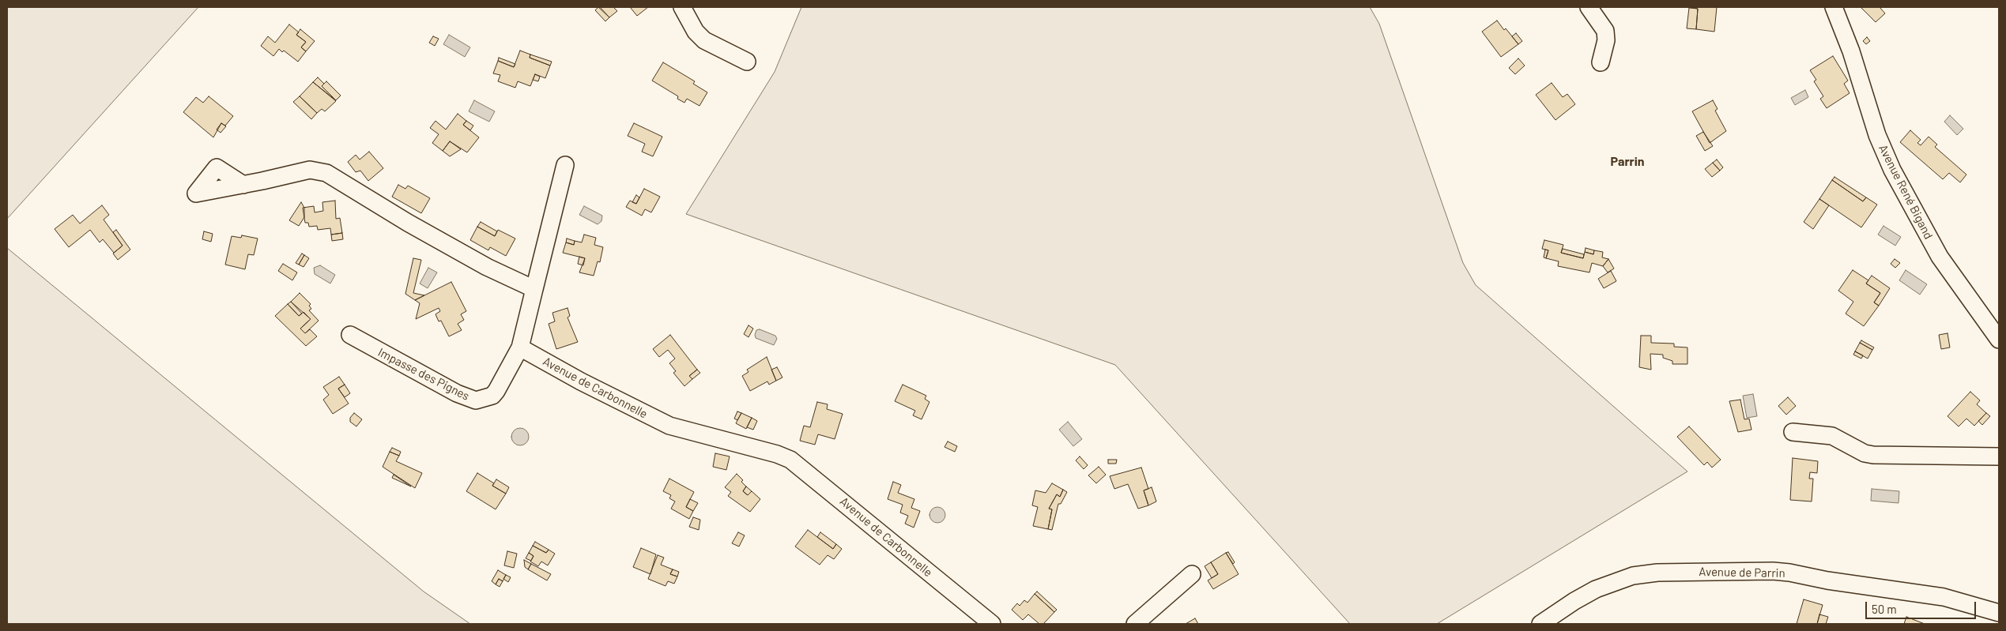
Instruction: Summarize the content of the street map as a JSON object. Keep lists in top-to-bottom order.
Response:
{
  "streets": {
    "street": [
      "Avenue René Bigand",
      "Impasse des Pignes",
      "Avenue de Carbonnelle",
      "Avenue de Parrin"
    ]
  },
  "crossings": [
    ["Impasse des Pignes", "Avenue de Carbonnelle"]
  ],
  "districts": ["Parrin"],
  "scale_bar": "50 m"
}
